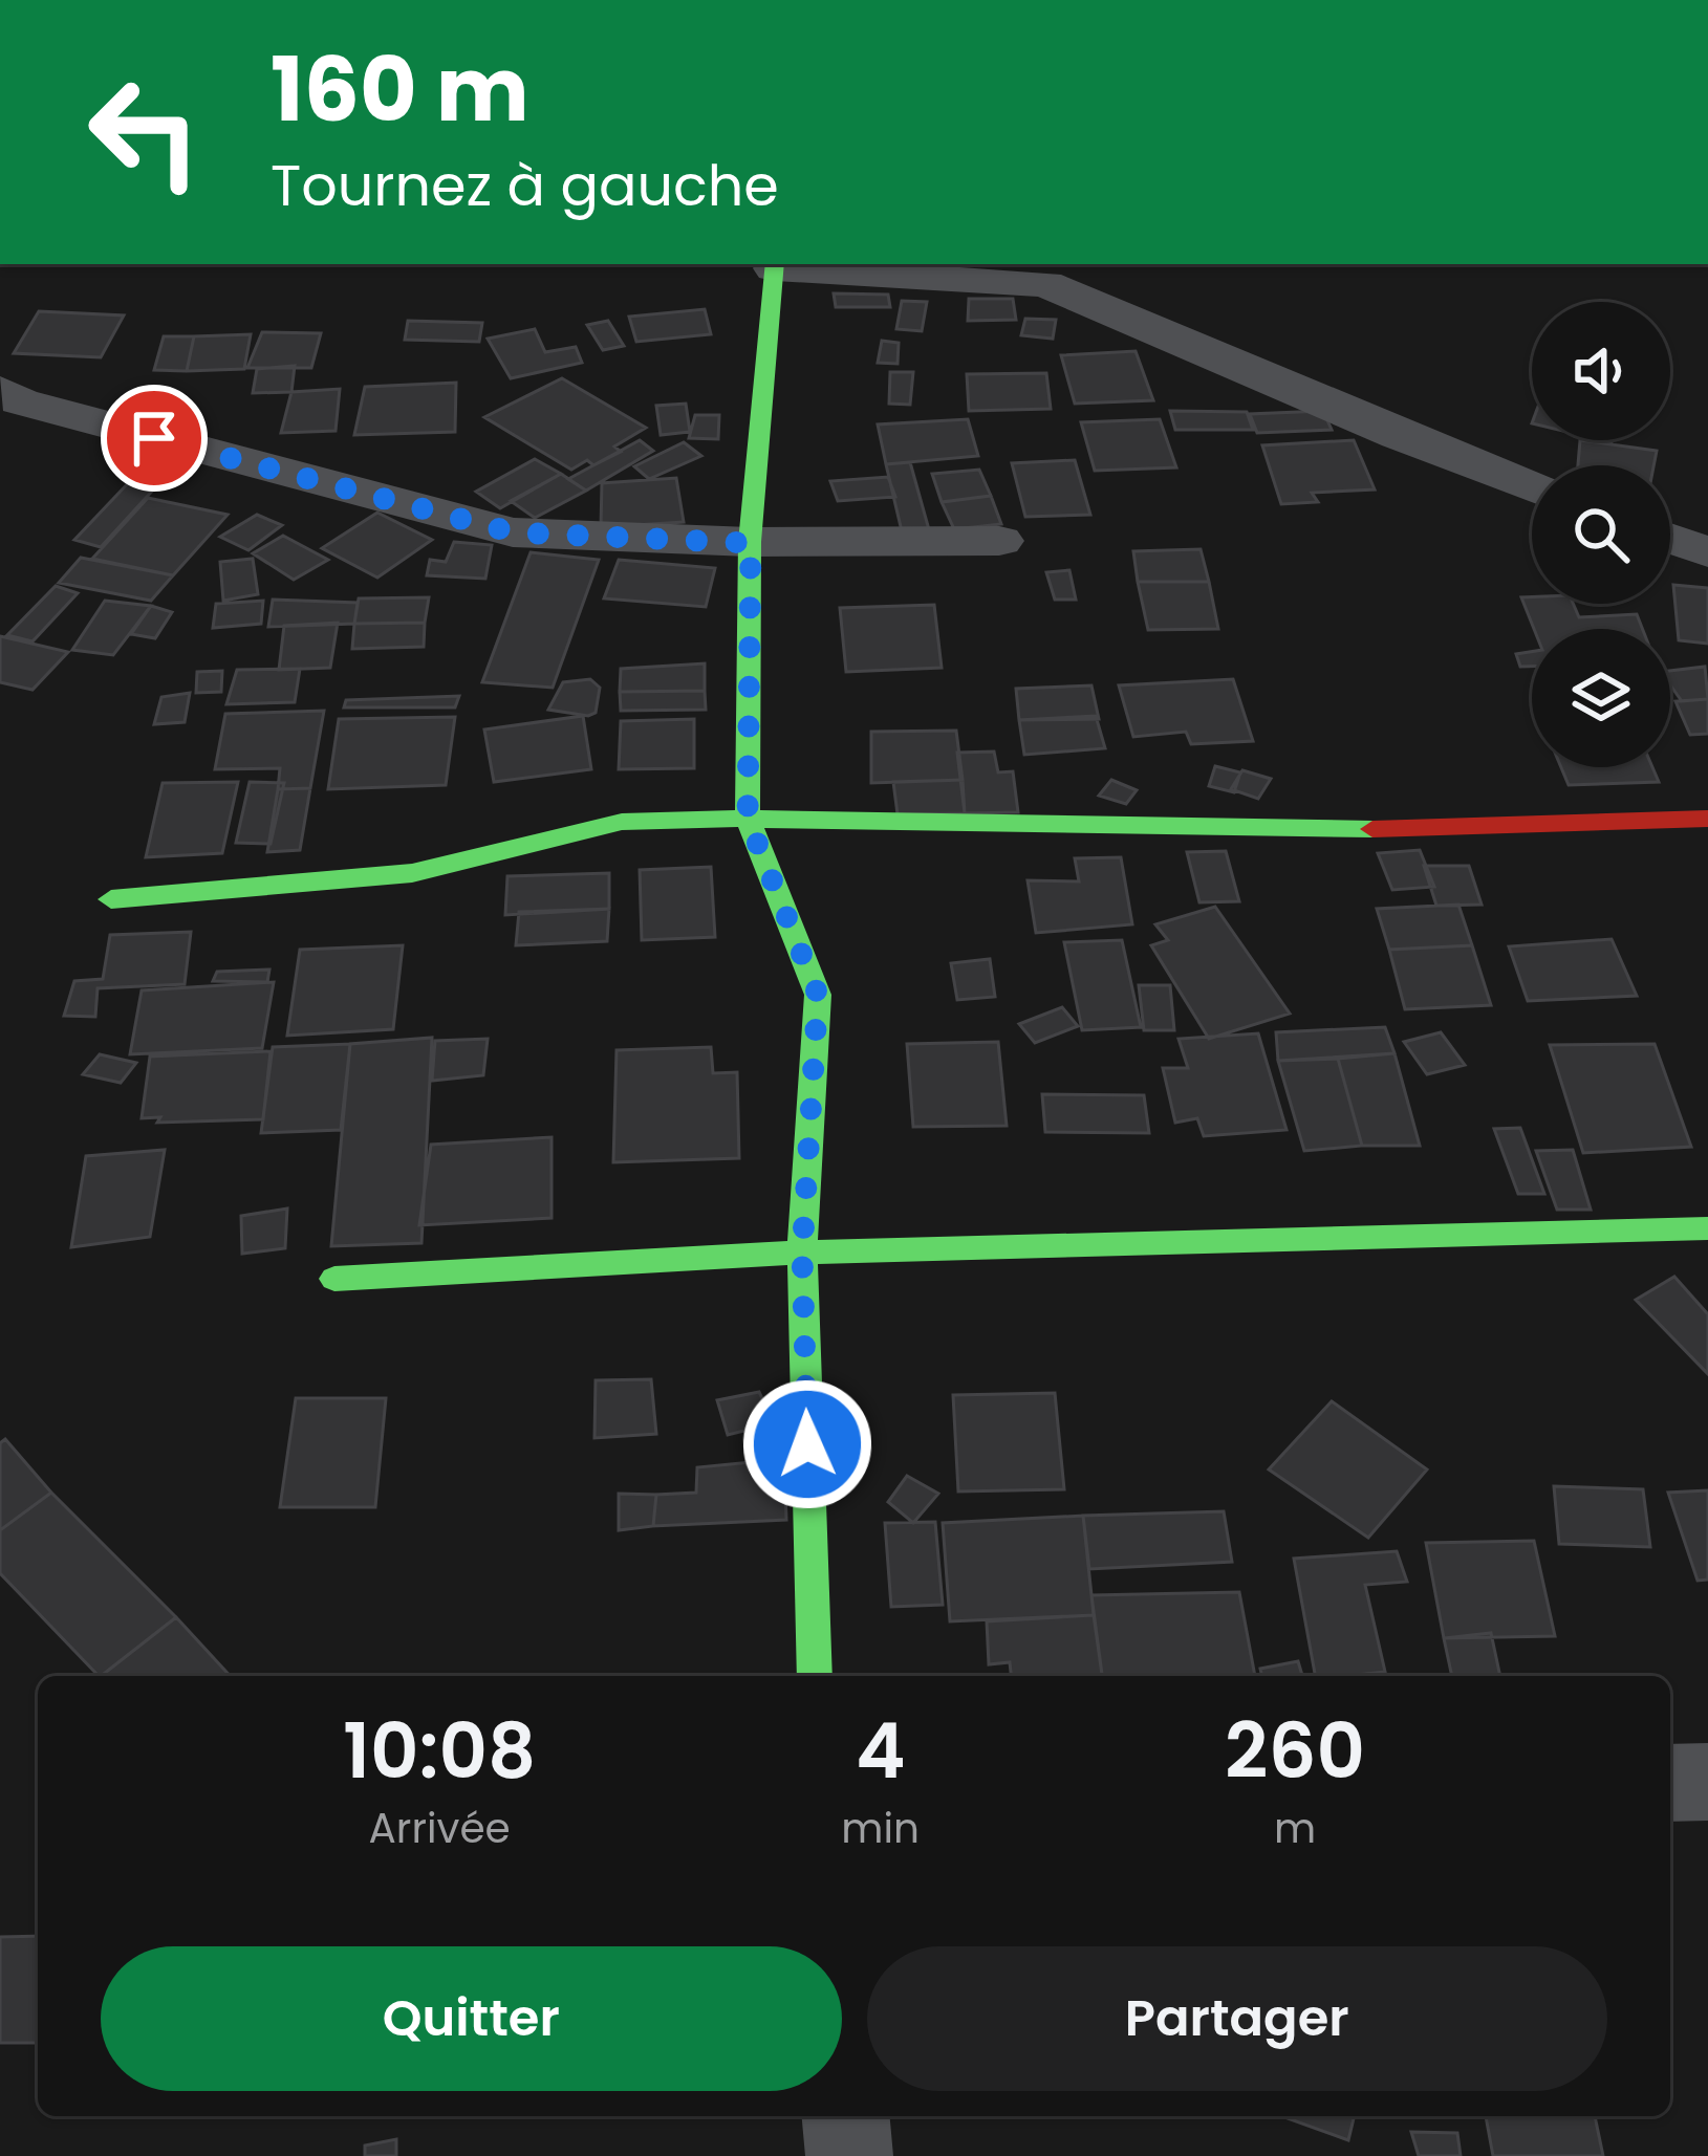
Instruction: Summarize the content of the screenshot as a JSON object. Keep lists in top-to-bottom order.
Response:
{
  "page": {
    "turn": ["160 m", "Tournez à gauche"],
    "eta": [
      "10:08",
      "Arrivée",
      "4",
      "min",
      "260",
      "m"
    ],
    "buttons": ["Quitter", "Partager"]
  }
}
